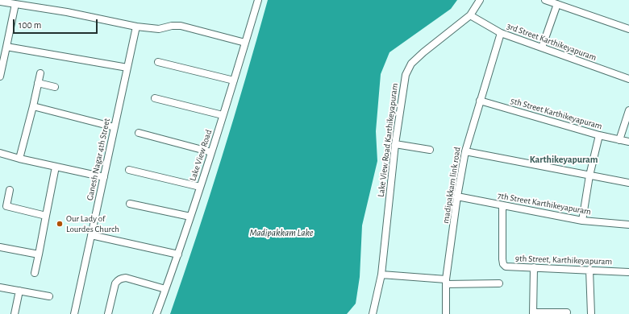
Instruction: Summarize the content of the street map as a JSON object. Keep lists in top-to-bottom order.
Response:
{
  "streets": {
    "street": [
      "3rd Street Karthikeyapuram",
      "5th Street Karthikeyapuram",
      "Lake View Road Karthikeyapuram",
      "Lake View Road",
      "Ganesh Nagar 4th Street",
      "madipakkam link road",
      "7th Street Karthikeyapuram",
      "9th Street, Karthikeyapuram"
    ]
  },
  "crossings": [
    ["3rd Street Karthikeyapuram", "Lake View Road Karthikeyapuram"],
    ["3rd Street Karthikeyapuram", "madipakkam link road"],
    ["5th Street Karthikeyapuram", "madipakkam link road"],
    ["madipakkam link road", "7th Street Karthikeyapuram"],
    ["7th Street Karthikeyapuram", "9th Street, Karthikeyapuram"]
  ],
  "districts": ["Karthikeyapuram"],
  "water": ["Madipakkam Lake"],
  "places": ["Our Lady of Lourdes Church"],
  "scale_bar": "100 m"
}
